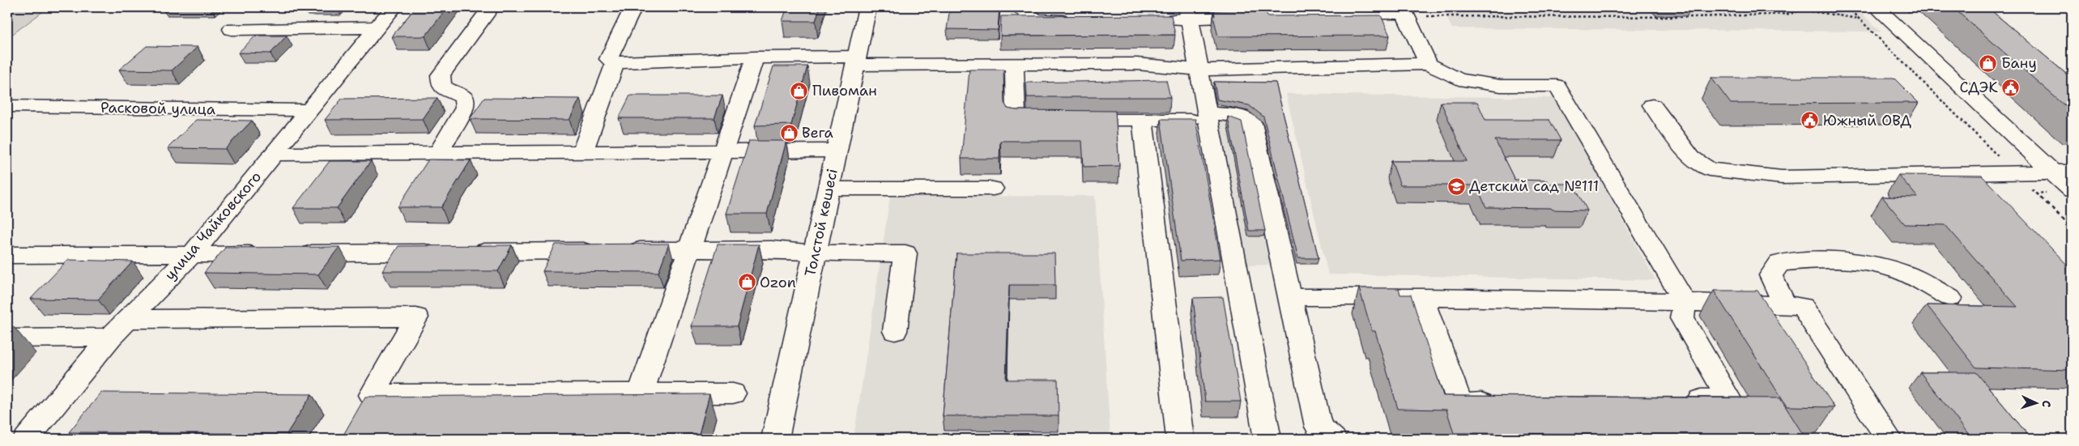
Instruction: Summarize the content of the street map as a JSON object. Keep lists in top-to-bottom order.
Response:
{
  "streets": {
    "street": ["Расковой улица", "Толстой көшесі", "улица Чайковского"]
  },
  "crossings": [
    ["Расковой улица", "улица Чайковского"]
  ],
  "places": {
    "shop": [
      "Бану",
      "Пивоман",
      "Вега",
      "Ozon"
    ],
    "public building": ["СДЭК", "Южный ОВД"],
    "school or university": ["Детский сад №111"]
  },
  "north": "right"
}
